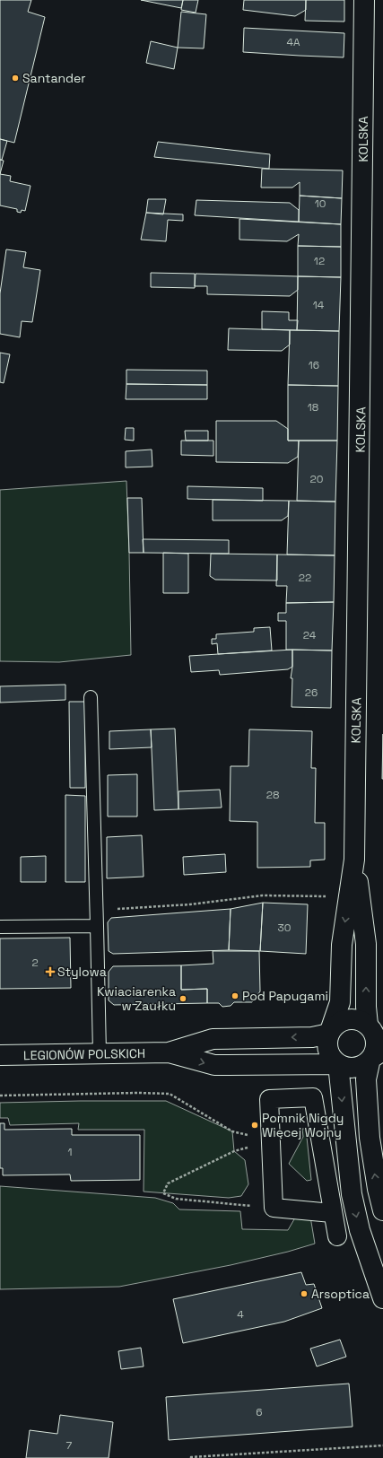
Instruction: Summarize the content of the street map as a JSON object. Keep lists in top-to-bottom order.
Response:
{
  "streets": {
    "street": ["KOLSKA", "LEGIONÓW POLSKICH"]
  },
  "crossings": [
    ["KOLSKA", "LEGIONÓW POLSKICH"]
  ],
  "places": {
    "other": [
      "Santander",
      "Pod Papugami",
      "Kwiaciarenka w Zaułku",
      "Pomnik Nigdy Więcej Wojny",
      "Arsoptica"
    ],
    "health": ["Stylowa"]
  },
  "house_numbers": [
    "4A",
    "10",
    "12",
    "14",
    "16",
    "18",
    "20",
    "22",
    "24",
    "26",
    "28",
    "30",
    "2",
    "1",
    "4",
    "6",
    "7"
  ]
}
